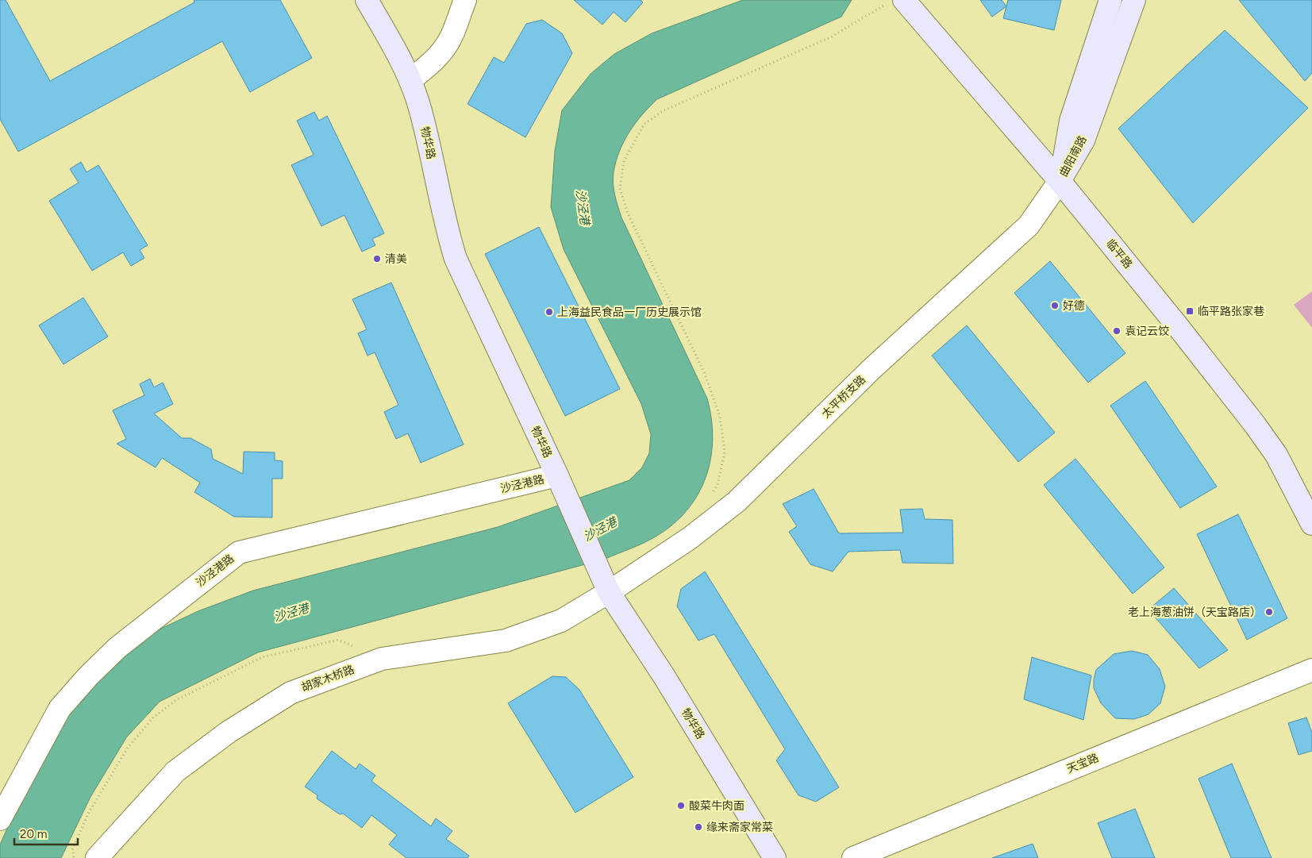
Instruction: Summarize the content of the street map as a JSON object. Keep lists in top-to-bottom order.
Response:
{
  "streets": {
    "main road": ["物华路", "曲阳南路", "临平路"],
    "street": [
      "太平桥支路",
      "沙泾港路",
      "胡家木桥路",
      "天宝路"
    ]
  },
  "crossings": [
    ["物华路", "太平桥支路"],
    ["物华路", "沙泾港路"],
    ["物华路", "胡家木桥路"],
    ["曲阳南路", "临平路"],
    ["曲阳南路", "太平桥支路"],
    ["临平路", "太平桥支路"],
    ["太平桥支路", "胡家木桥路"]
  ],
  "water": ["沙泾港"],
  "places": {
    "other": [
      "清美",
      "好德",
      "上海益民食品一厂历史展示馆",
      "袁记云饺",
      "老上海葱油饼（天宝路店）",
      "酸菜牛肉面",
      "缘来斋家常菜"
    ],
    "transit": ["临平路张家巷"]
  },
  "scale_bar": "20 m"
}
